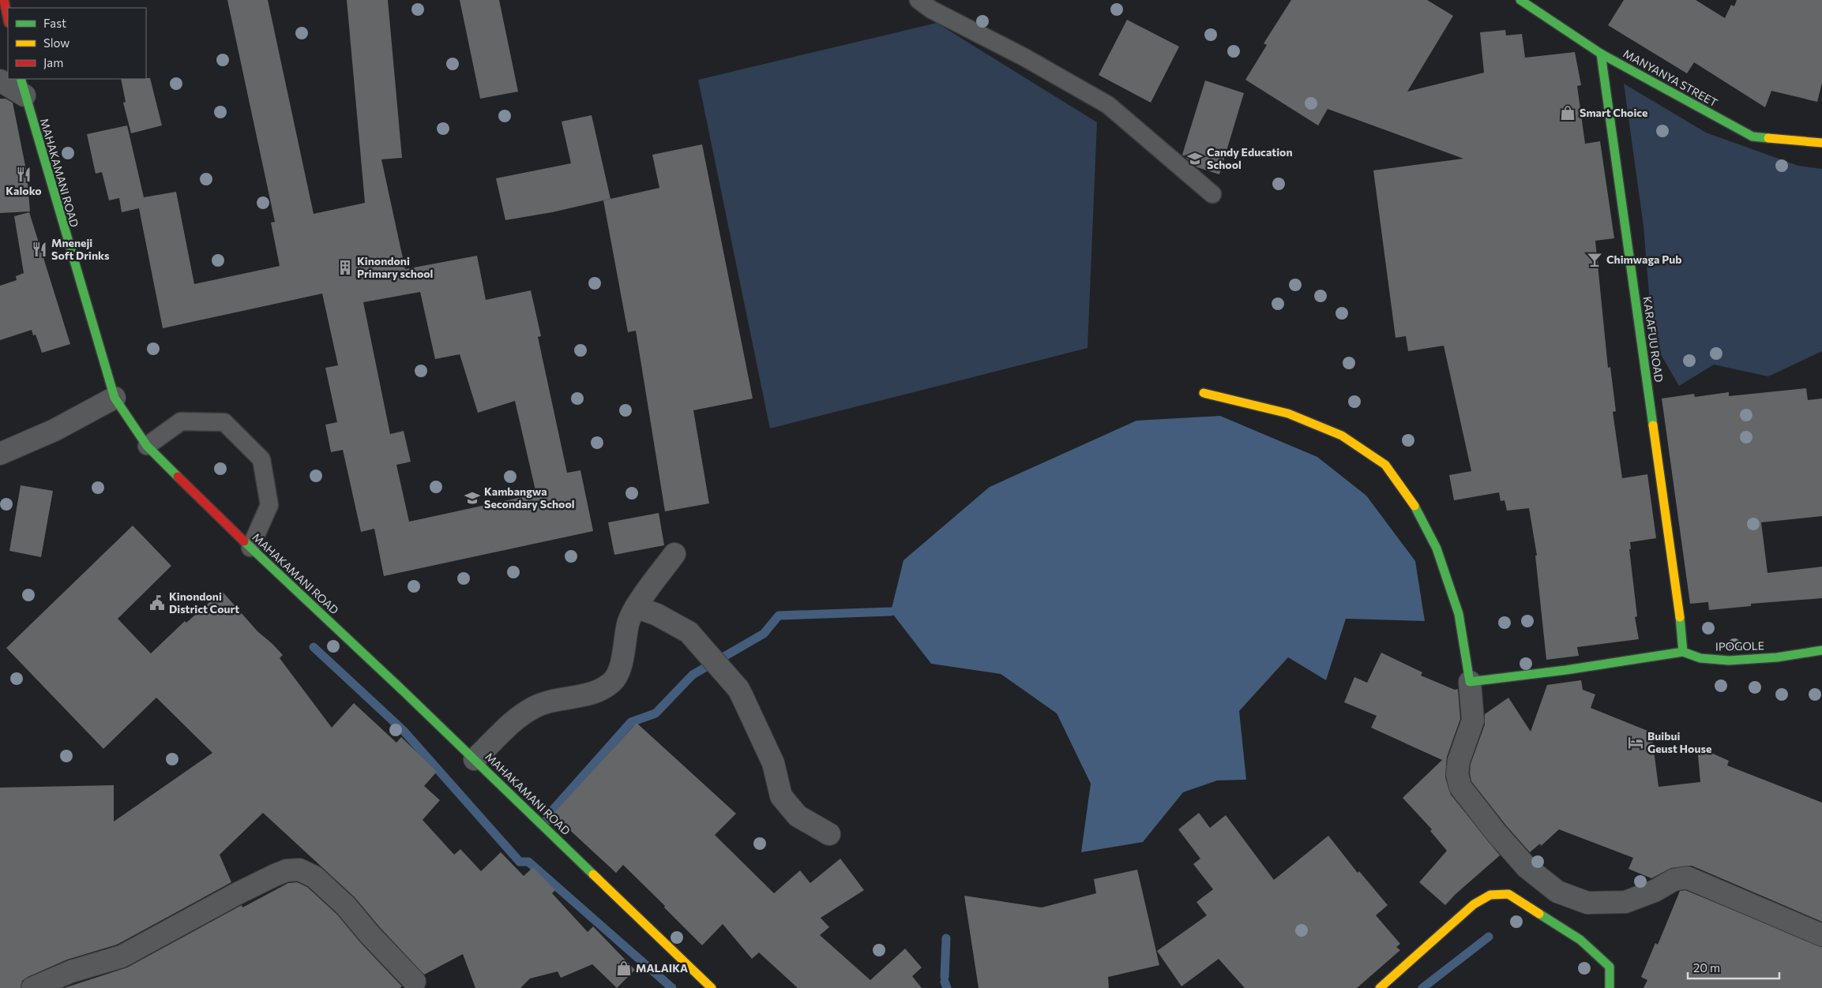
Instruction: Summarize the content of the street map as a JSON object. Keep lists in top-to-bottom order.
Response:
{
  "streets": {
    "street": [
      "MANYANYA STREET",
      "MAHAKAMANI ROAD",
      "KARAFUU ROAD",
      "IPOGOLE"
    ]
  },
  "crossings": [
    ["MANYANYA STREET", "KARAFUU ROAD"],
    ["KARAFUU ROAD", "IPOGOLE"]
  ],
  "places": {
    "shop": ["Smart Choice", "MALAIKA"],
    "school or university": ["Candy Education School", "Kambangwa Secondary School"],
    "restaurant": ["Kaloko", "Mneneji Soft Drinks"],
    "bar": ["Chimwaga Pub"],
    "building": ["Kinondoni Primary school"],
    "public building": ["Kinondoni District Court"],
    "hotel": ["Buibui Geust House"]
  },
  "legend": ["Fast", "Slow", "Jam"],
  "scale_bar": "20 m"
}
